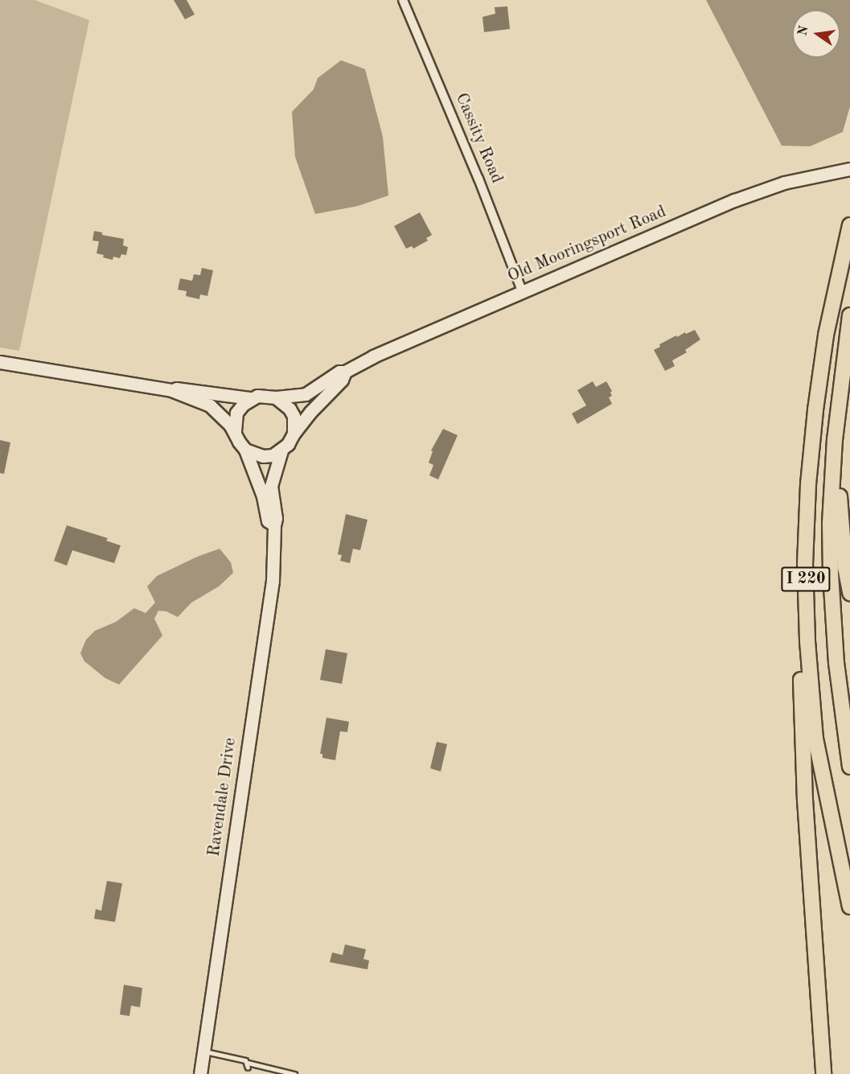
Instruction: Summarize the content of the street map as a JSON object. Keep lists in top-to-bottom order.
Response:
{
  "streets": {
    "highway": ["I 220"],
    "main road": ["Old Mooringsport Road", "Ravendale Drive"],
    "street": ["Cassity Road"]
  },
  "crossings": [
    ["Cassity Road", "Old Mooringsport Road"],
    ["Old Mooringsport Road", "Ravendale Drive"]
  ],
  "north": "left"
}
